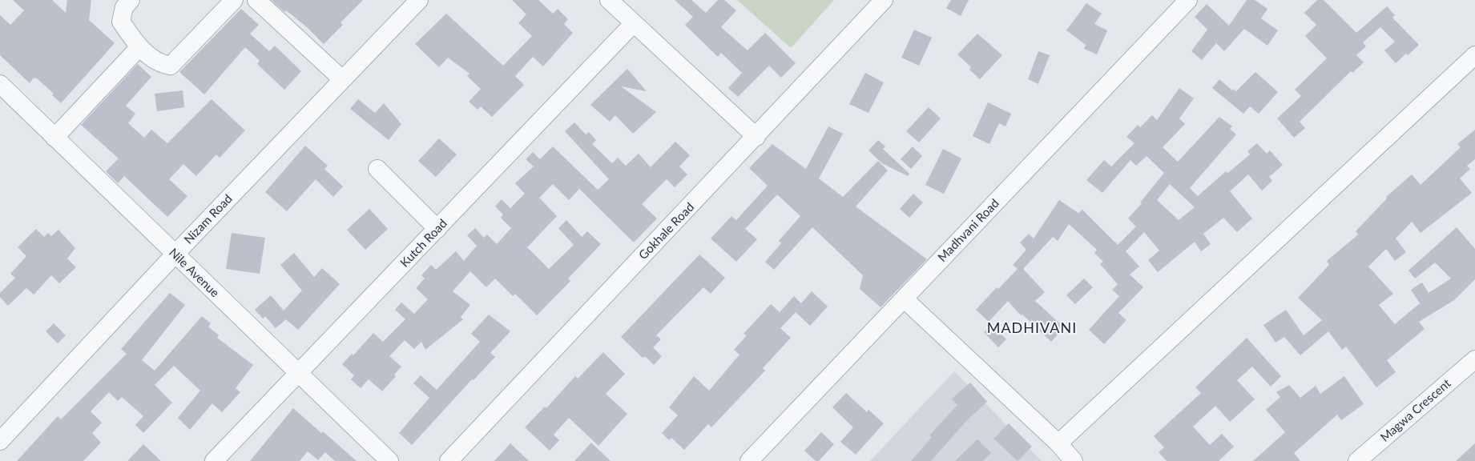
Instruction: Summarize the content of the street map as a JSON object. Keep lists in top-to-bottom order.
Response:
{
  "streets": {
    "street": [
      "Nizam Road",
      "Madhvani Road",
      "Gokhale Road",
      "Kutch Road",
      "Nile Avenue",
      "Magwa Crescent"
    ]
  },
  "crossings": [
    ["Nizam Road", "Nile Avenue"],
    ["Kutch Road", "Nile Avenue"]
  ],
  "districts": ["MADHIVANI"]
}
